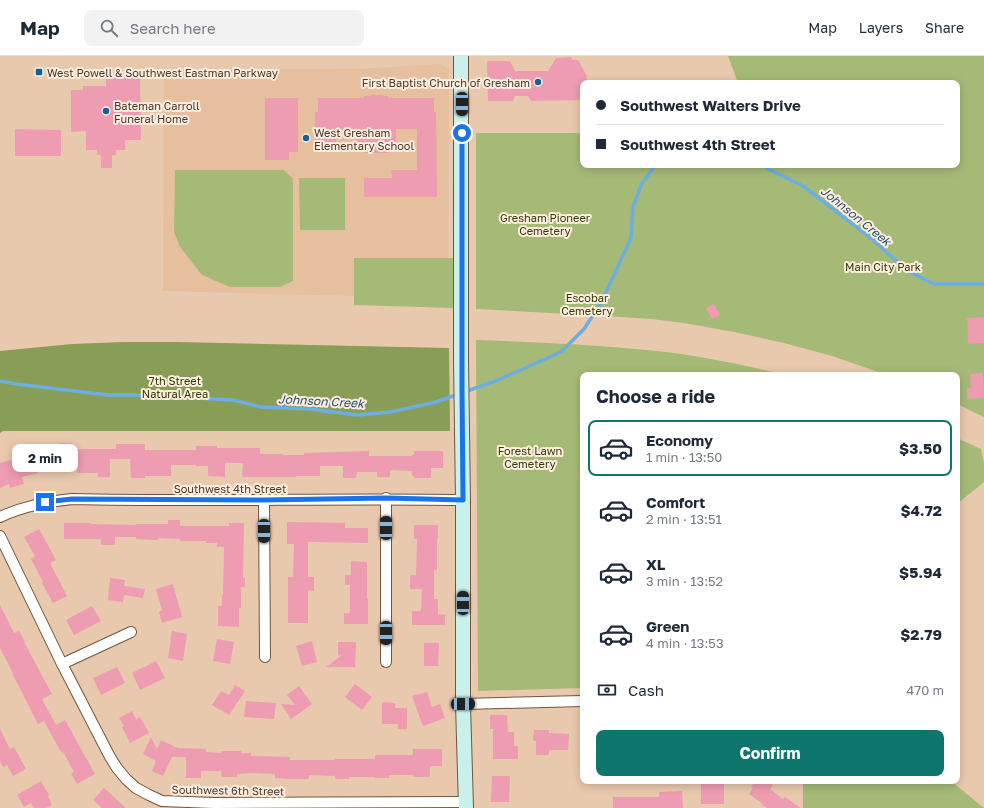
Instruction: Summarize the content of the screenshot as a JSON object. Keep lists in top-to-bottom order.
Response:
{
  "streets": {
    "street": ["Southwest 4th Street", "Southwest 6th Street"]
  },
  "water": ["Johnson Creek"],
  "parks": [
    "Gresham Pioneer Cemetery",
    "Main City Park",
    "Escobar Cemetery",
    "7th Street Natural Area",
    "Forest Lawn Cemetery"
  ],
  "places": {
    "transit": ["West Powell & Southwest Eastman Parkway"],
    "other": ["First Baptist Church of Gresham", "Bateman Carroll Funeral Home", "West Gresham Elementary School"]
  },
  "page": {
    "header": "Map",
    "search": "Search here",
    "nav": ["Map", "Layers", "Share"],
    "banner": ["Southwest Walters Drive", "Southwest 4th Street"],
    "heading": "Choose a ride",
    "list": [
      {
        "name": "Economy",
        "note": "1 min · 13:50",
        "value": "$3.50"
      },
      {
        "name": "Comfort",
        "note": "2 min · 13:51",
        "value": "$4.72"
      },
      {
        "name": "XL",
        "note": "3 min · 13:52",
        "value": "$5.94"
      },
      {
        "name": "Green",
        "note": "4 min · 13:53",
        "value": "$2.79"
      }
    ],
    "bubble": "2 min",
    "pay": ["Cash", "470 m"],
    "buttons": "Confirm"
  }
}
